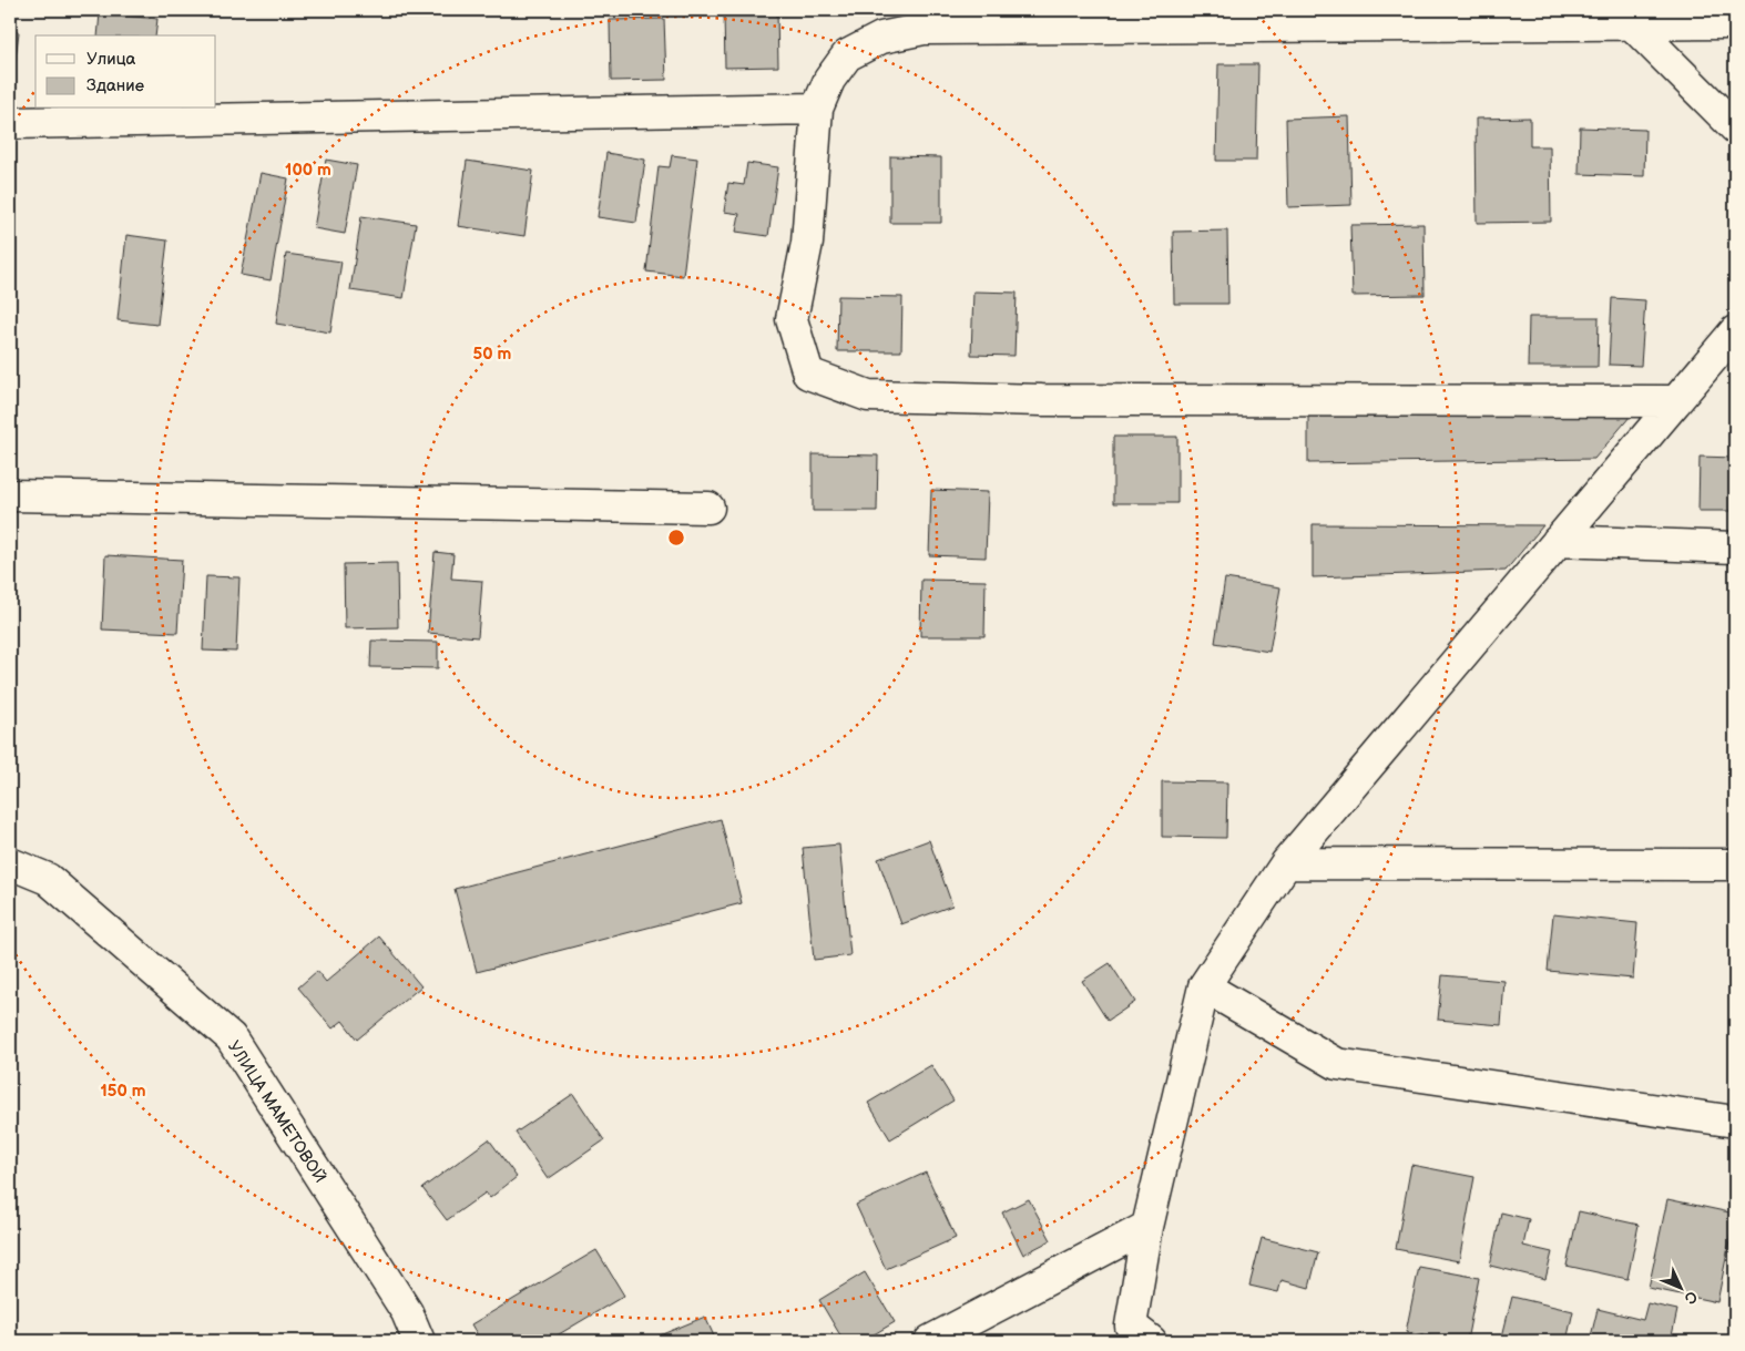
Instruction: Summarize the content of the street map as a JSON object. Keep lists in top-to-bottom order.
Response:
{
  "streets": {
    "street": ["УЛИЦА МАМЕТОВОЙ"]
  },
  "legend": ["Улица", "Здание"],
  "north": "bottom right",
  "rings": ["100 m", "50 m", "150 m"]
}
